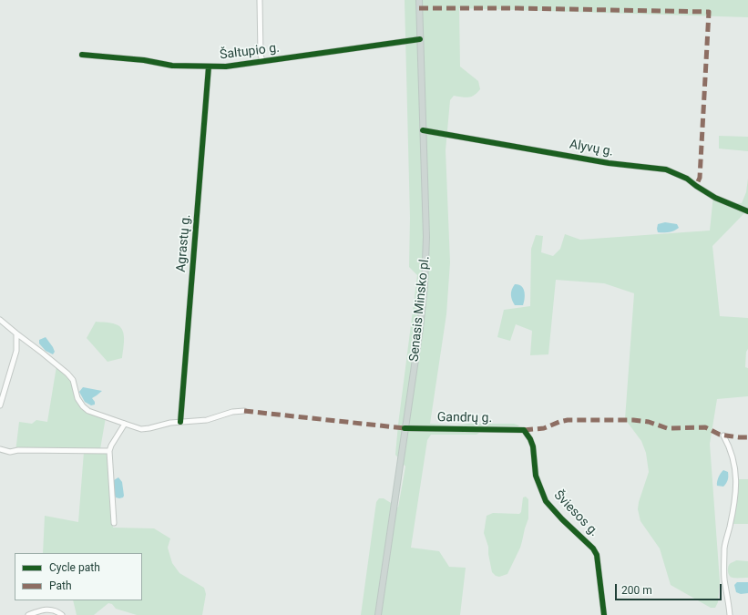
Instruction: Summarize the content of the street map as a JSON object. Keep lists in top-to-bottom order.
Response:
{
  "streets": {
    "main road": ["Senasis Minsko pl."],
    "street": [
      "Šaltupio g.",
      "Alyvų g.",
      "Agrastų g.",
      "Gandrų g.",
      "Šviesos g."
    ]
  },
  "crossings": [
    ["Šaltupio g.", "Agrastų g."],
    ["Šaltupio g.", "Senasis Minsko pl."],
    ["Alyvų g.", "Senasis Minsko pl."],
    ["Senasis Minsko pl.", "Gandrų g."],
    ["Gandrų g.", "Šviesos g."]
  ],
  "legend": ["Cycle path", "Path"],
  "scale_bar": "200 m"
}
